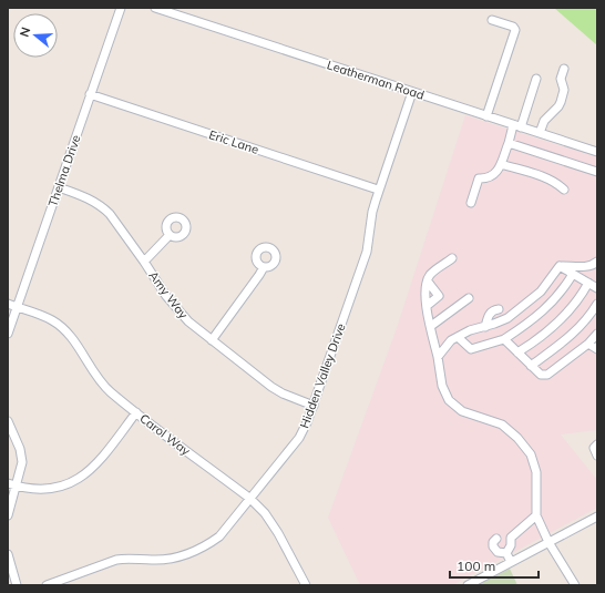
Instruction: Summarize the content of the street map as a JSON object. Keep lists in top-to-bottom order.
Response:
{
  "streets": {
    "street": [
      "Leatherman Road",
      "Eric Lane",
      "Thelma Drive",
      "Amy Way",
      "Hidden Valley Drive",
      "Carol Way"
    ]
  },
  "crossings": [
    ["Leatherman Road", "Hidden Valley Drive"],
    ["Eric Lane", "Thelma Drive"],
    ["Eric Lane", "Hidden Valley Drive"],
    ["Thelma Drive", "Amy Way"],
    ["Thelma Drive", "Carol Way"],
    ["Amy Way", "Hidden Valley Drive"],
    ["Hidden Valley Drive", "Carol Way"]
  ],
  "scale_bar": "100 m",
  "north": "left"
}
